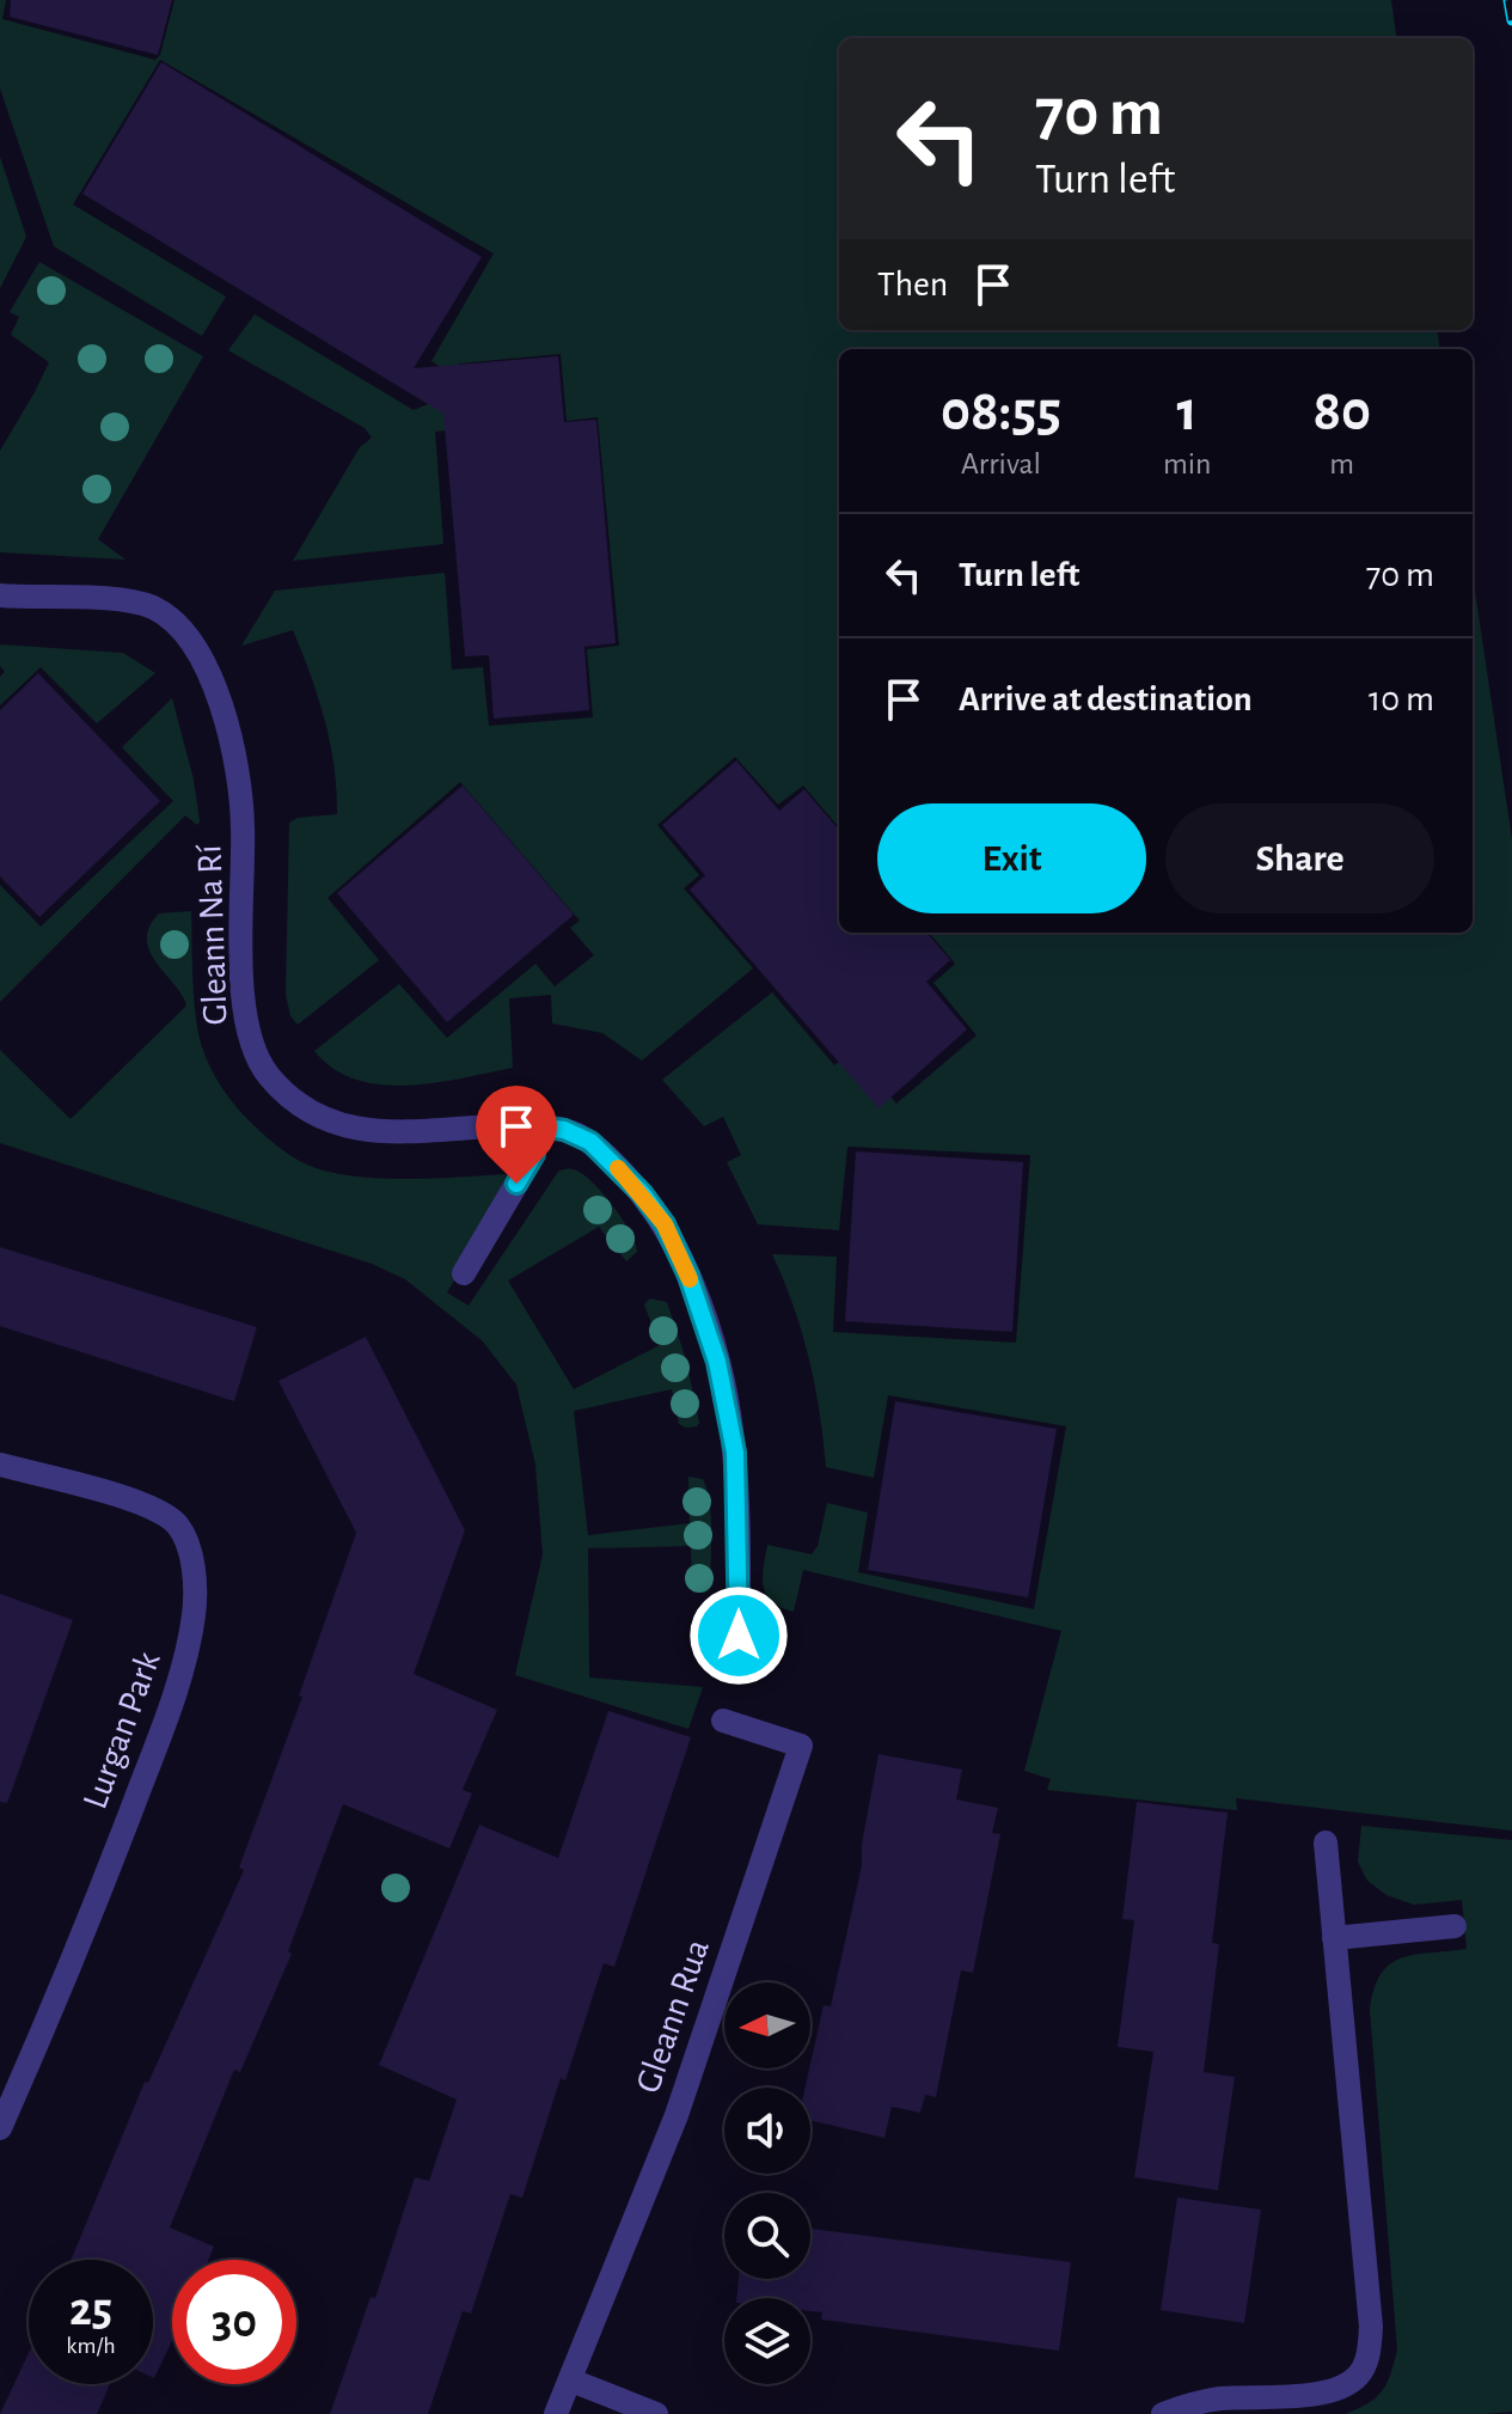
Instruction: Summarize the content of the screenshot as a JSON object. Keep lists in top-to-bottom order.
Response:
{
  "streets": {
    "street": ["Gleann Na Rí", "Lurgan Park", "Gleann Rua"]
  },
  "north": "left",
  "page": {
    "turn": ["70 m", "Turn left"],
    "then": "Then",
    "eta": [
      "08:55",
      "Arrival",
      "1",
      "min",
      "80",
      "m"
    ],
    "list": [
      {
        "name": "Turn left",
        "value": "70 m"
      },
      {
        "name": "Arrive at destination",
        "value": "10 m"
      }
    ],
    "buttons": ["Exit", "Share"],
    "speed": "25 km/h",
    "limit": "30"
  }
}
